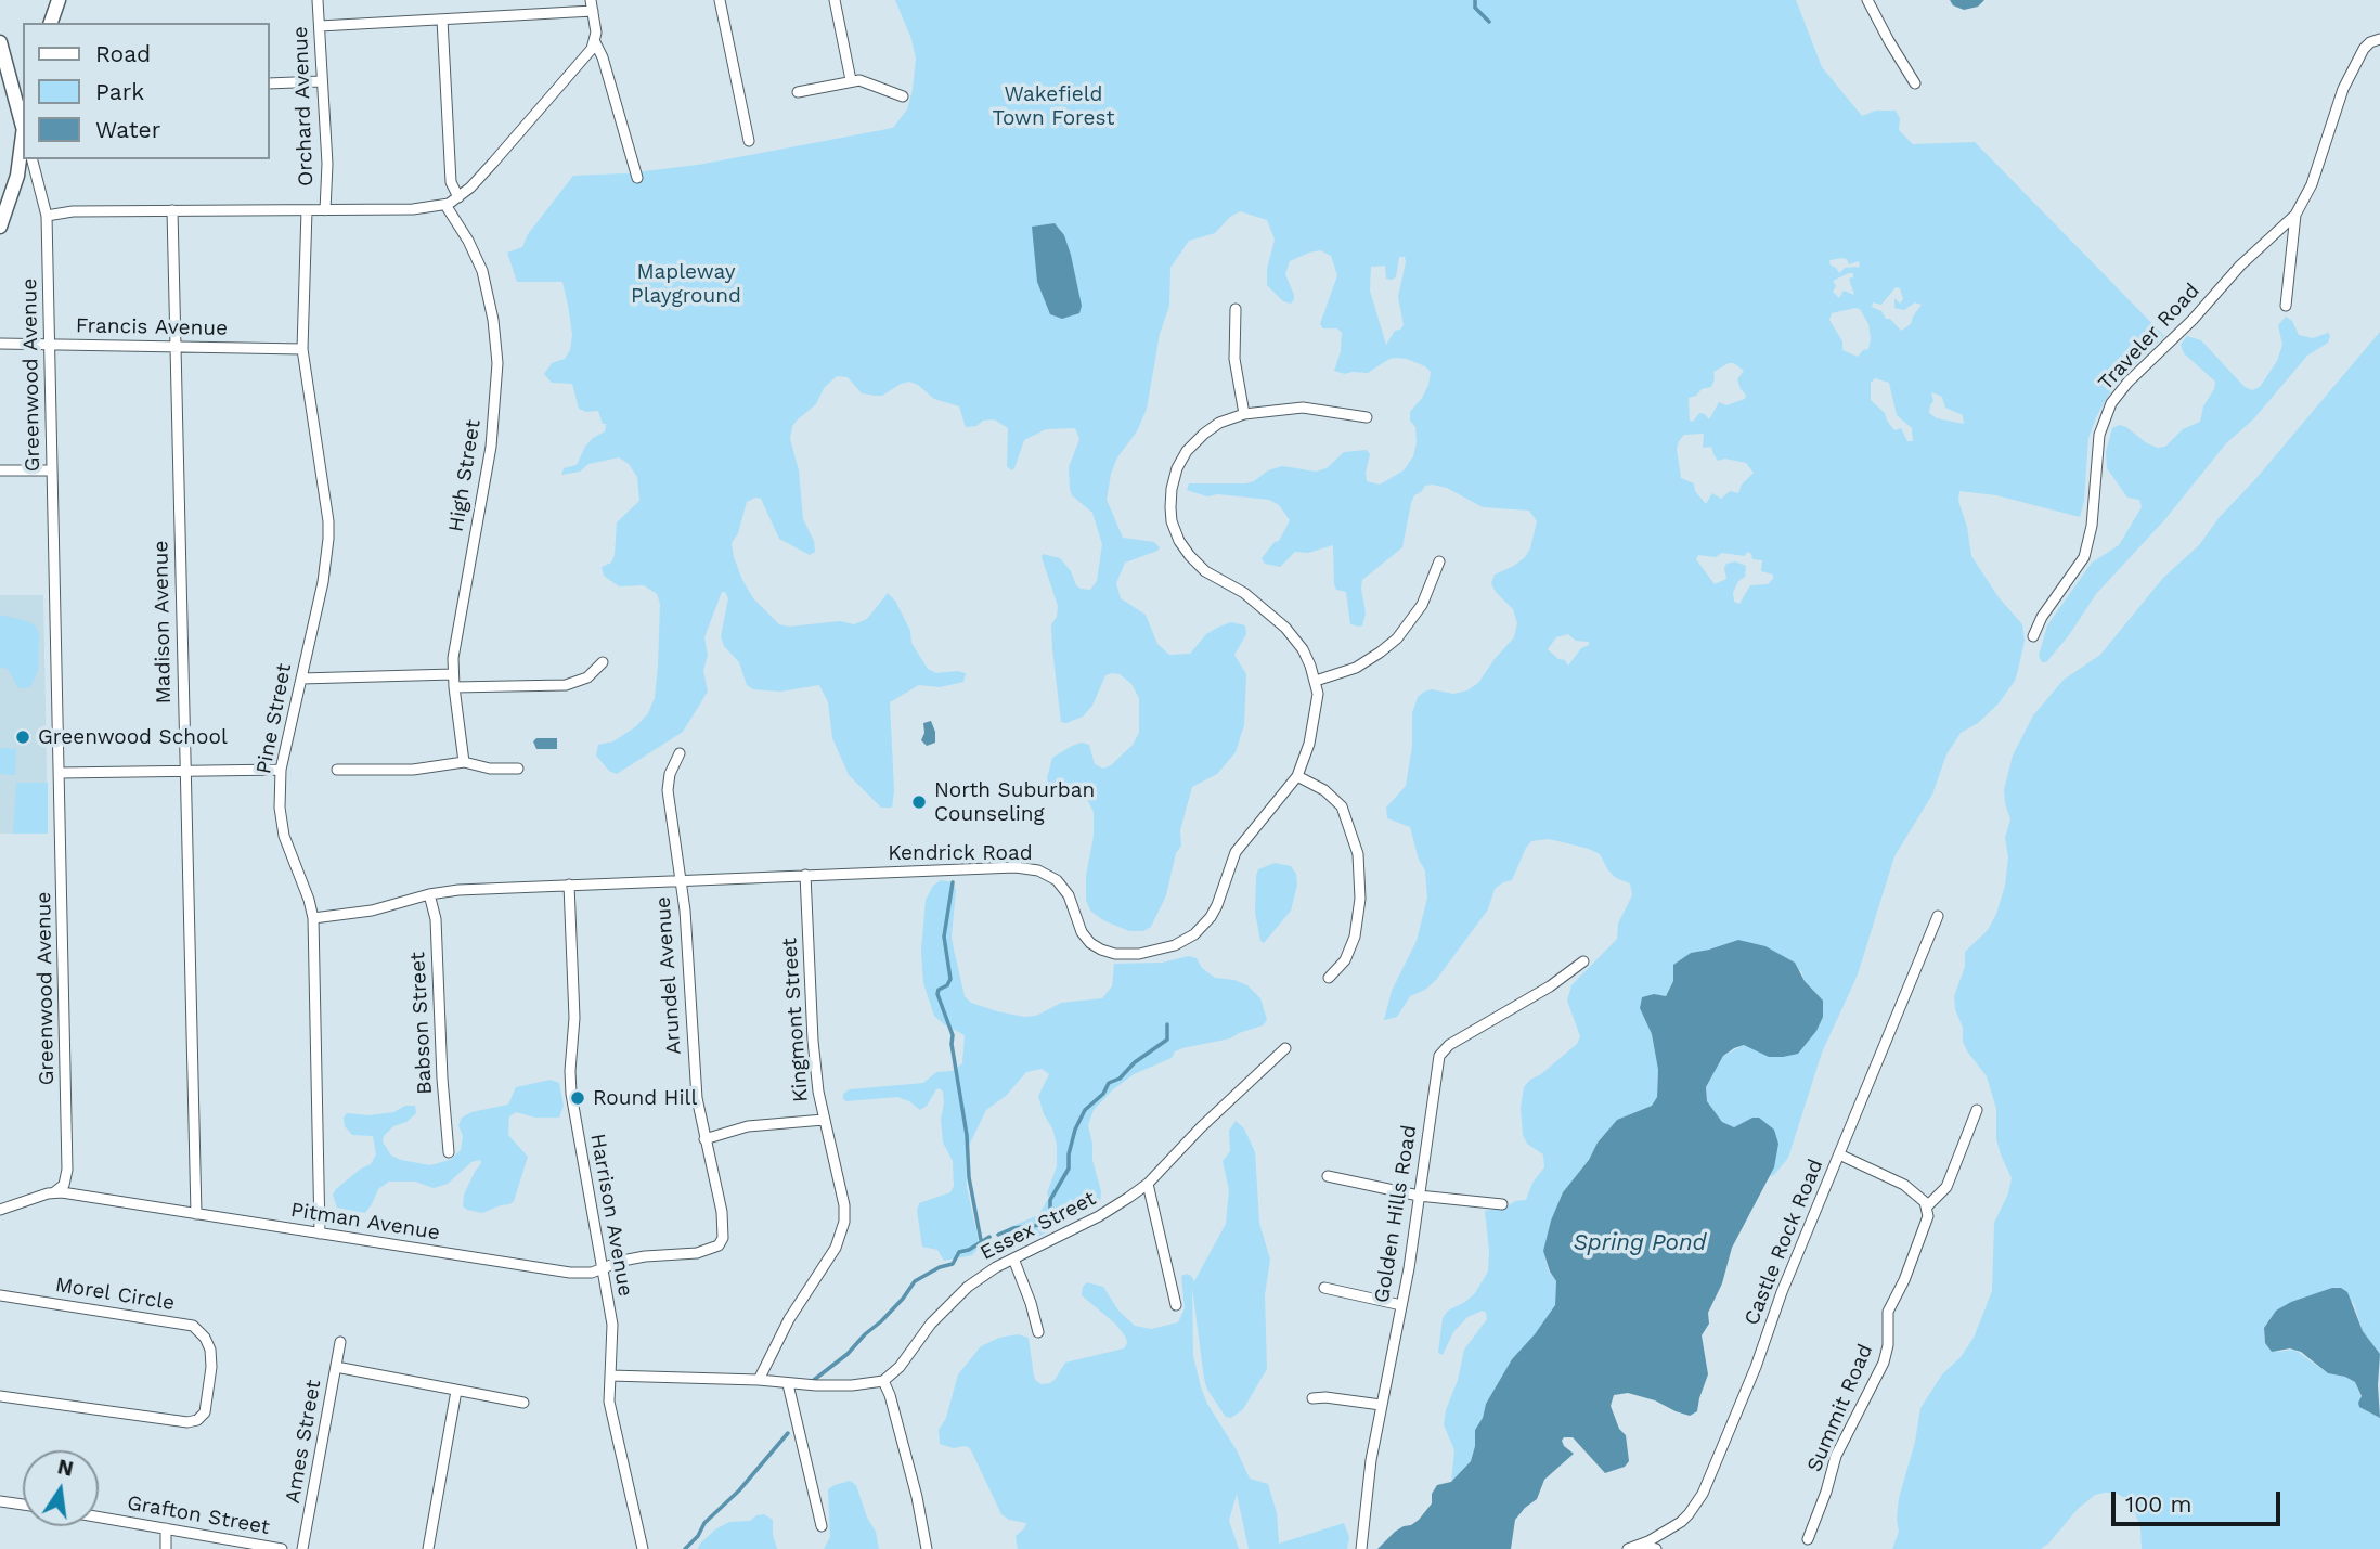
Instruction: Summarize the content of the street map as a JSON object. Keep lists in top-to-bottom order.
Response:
{
  "streets": {
    "street": [
      "Orchard Avenue",
      "Francis Avenue",
      "Traveler Road",
      "Greenwood Avenue",
      "High Street",
      "Madison Avenue",
      "Pine Street",
      "Kendrick Road",
      "Arundel Avenue",
      "Kingmont Street",
      "Babson Street",
      "Golden Hills Road",
      "Harrison Avenue",
      "Pitman Avenue",
      "Essex Street",
      "Castle Rock Road",
      "Morel Circle",
      "Summit Road",
      "Ames Street",
      "Grafton Street"
    ]
  },
  "crossings": [
    ["Francis Avenue", "Greenwood Avenue"],
    ["Francis Avenue", "Madison Avenue"],
    ["Francis Avenue", "Pine Street"],
    ["Greenwood Avenue", "Pitman Avenue"],
    ["Madison Avenue", "Pitman Avenue"],
    ["Pine Street", "Kendrick Road"],
    ["Pine Street", "Pitman Avenue"],
    ["Kendrick Road", "Arundel Avenue"],
    ["Kendrick Road", "Kingmont Street"],
    ["Kendrick Road", "Babson Street"],
    ["Kendrick Road", "Harrison Avenue"],
    ["Arundel Avenue", "Pitman Avenue"],
    ["Harrison Avenue", "Pitman Avenue"]
  ],
  "water": ["Spring Pond"],
  "parks": ["Wakefield Town Forest", "Mapleway Playground"],
  "places": ["Greenwood School", "North Suburban Counseling", "Round Hill"],
  "legend": ["Road", "Park", "Water"],
  "scale_bar": "100 m",
  "north": "top"
}
